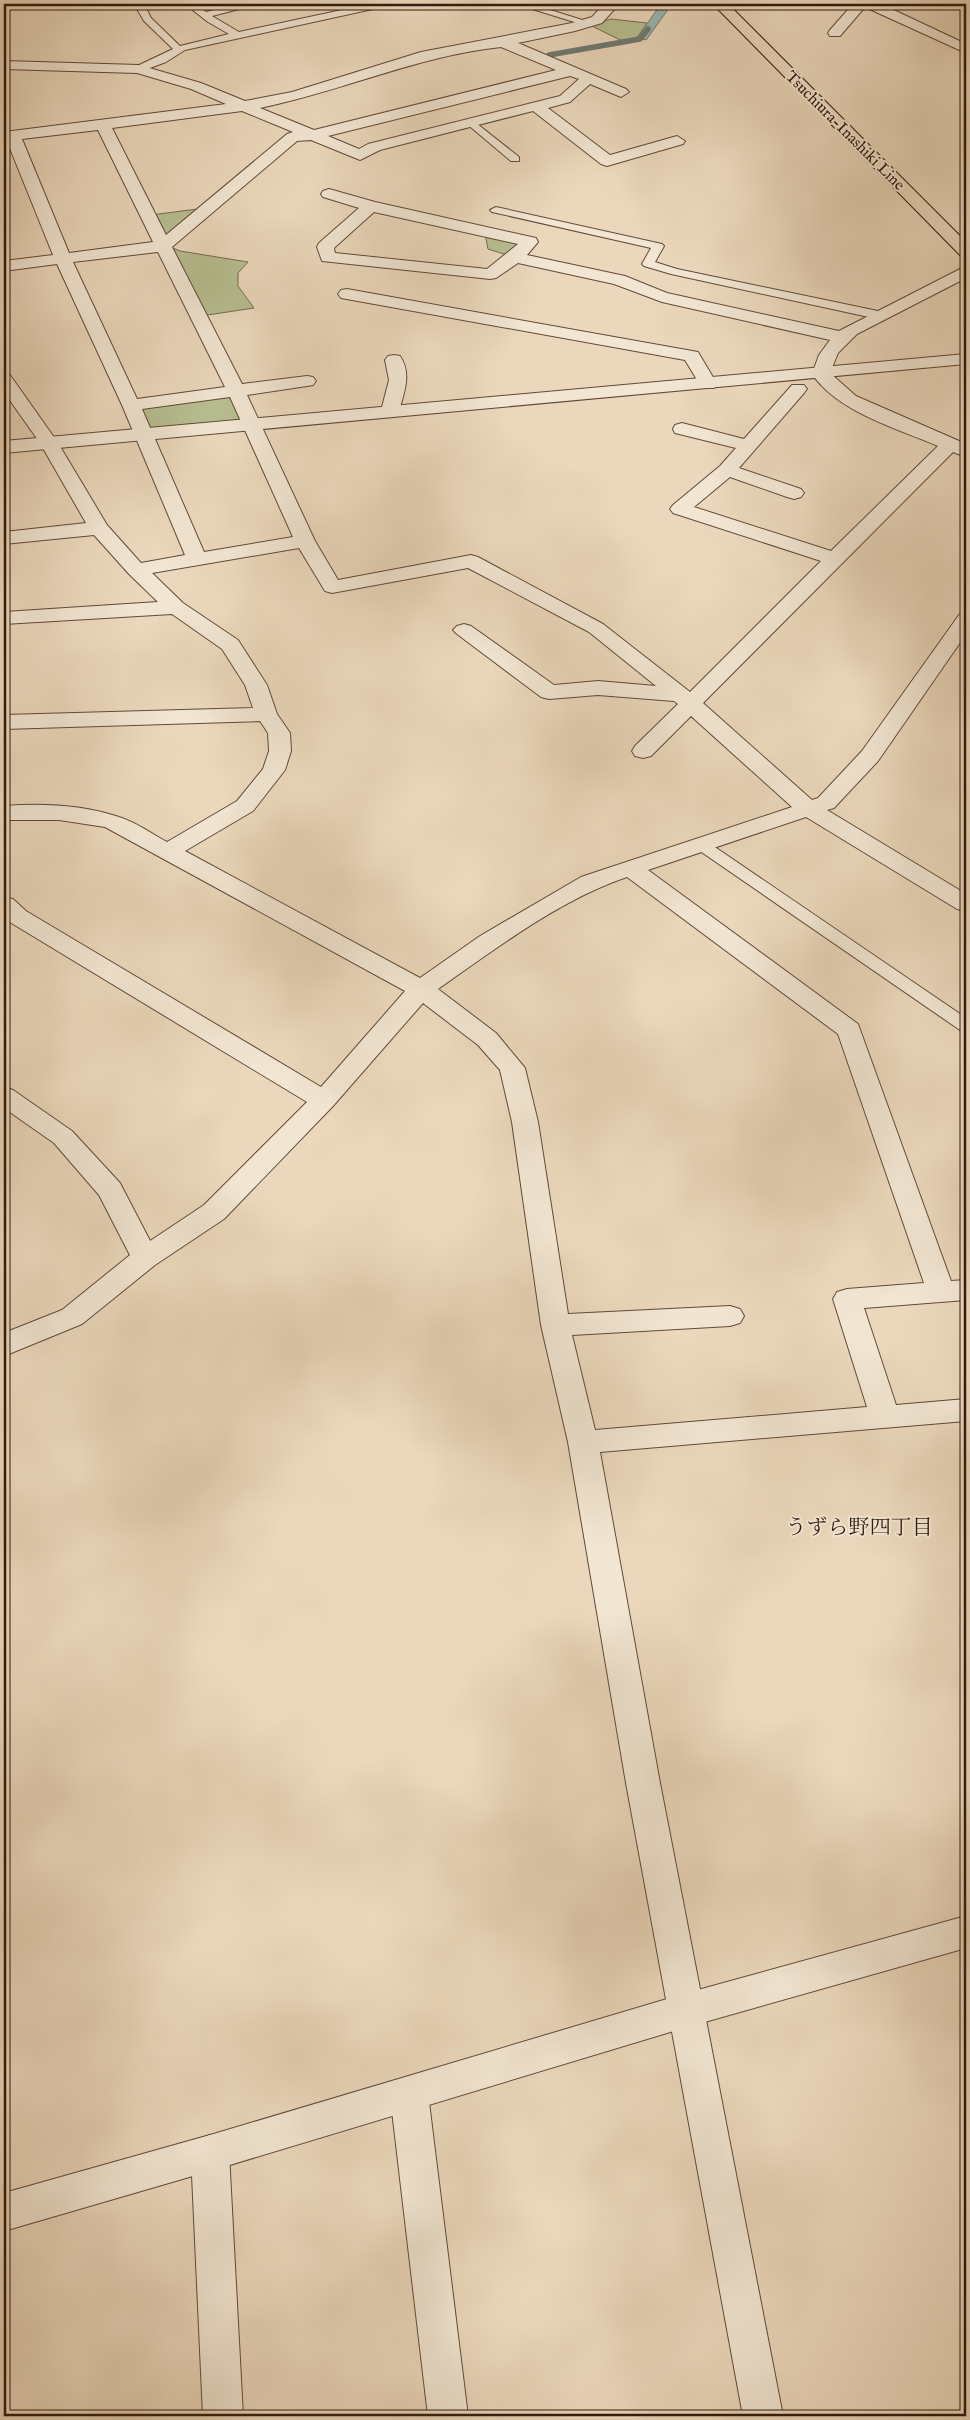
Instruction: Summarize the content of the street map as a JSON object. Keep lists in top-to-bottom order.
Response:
{
  "districts": ["うずら野四丁目"]
}
